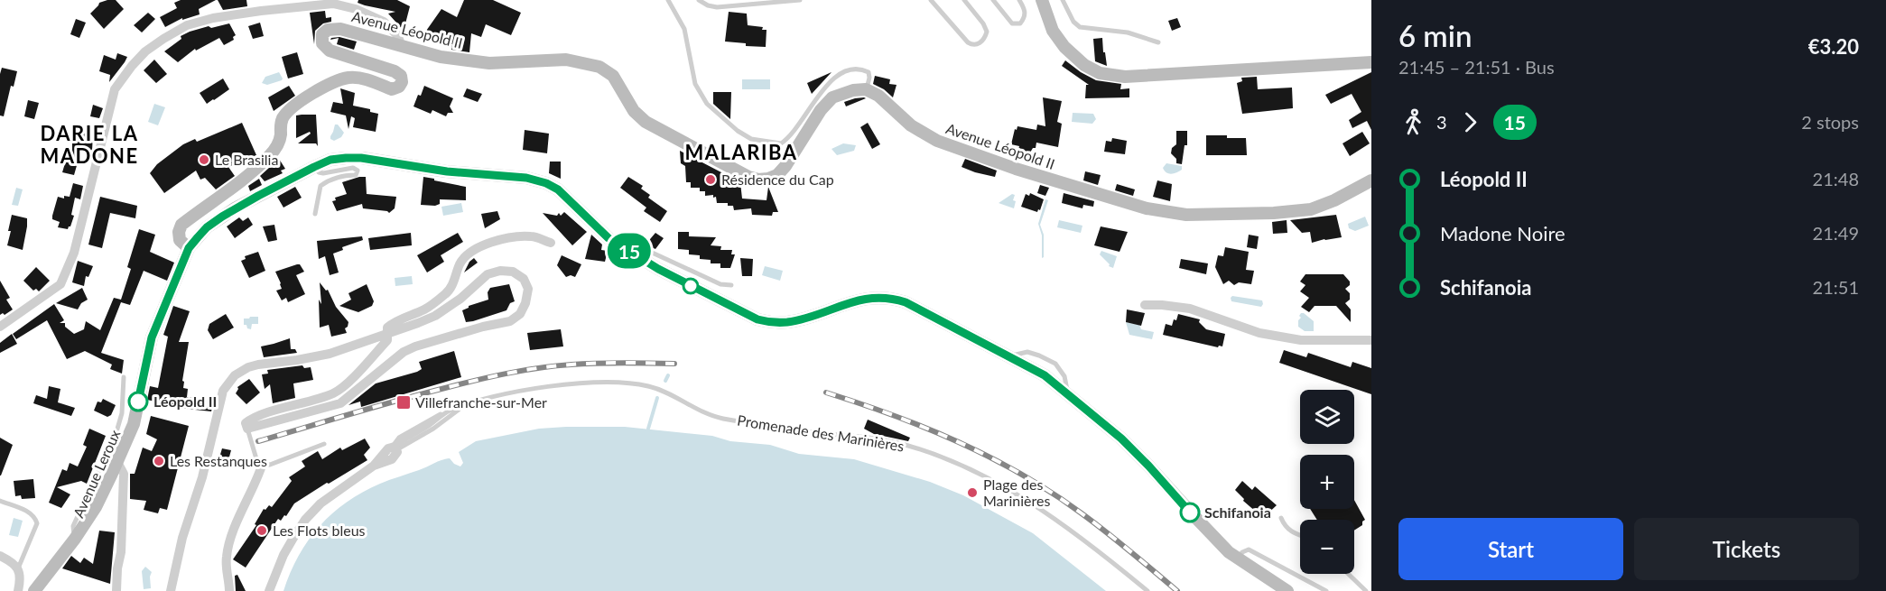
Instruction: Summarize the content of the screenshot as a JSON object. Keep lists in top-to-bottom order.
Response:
{
  "streets": {
    "street": ["Avenue Léopold II", "Promenade des Marinières"],
    "lane": ["Avenue Leroux"]
  },
  "districts": ["DARIE LA MADONE", "MALARIBA"],
  "places": {
    "other": [
      "Le Brasilia",
      "Résidence du Cap",
      "Léopold II",
      "Les Restanques",
      "Plage des Marinières",
      "Schifanoia",
      "Les Flots bleus"
    ],
    "transit": ["Villefranche-sur-Mer"]
  },
  "lines": ["bus line 15"],
  "page": {
    "on_map": "15",
    "heading": ["6 min", "21:45 – 21:51 · Bus", "€3.20"],
    "legs": ["3", "15", "2 stops"],
    "list": [
      {
        "name": "Léopold II",
        "value": "21:48"
      },
      {
        "name": "Madone Noire",
        "value": "21:49"
      },
      {
        "name": "Schifanoia",
        "value": "21:51"
      }
    ],
    "map_buttons": ["+", "−"],
    "buttons": ["Start", "Tickets"]
  }
}
